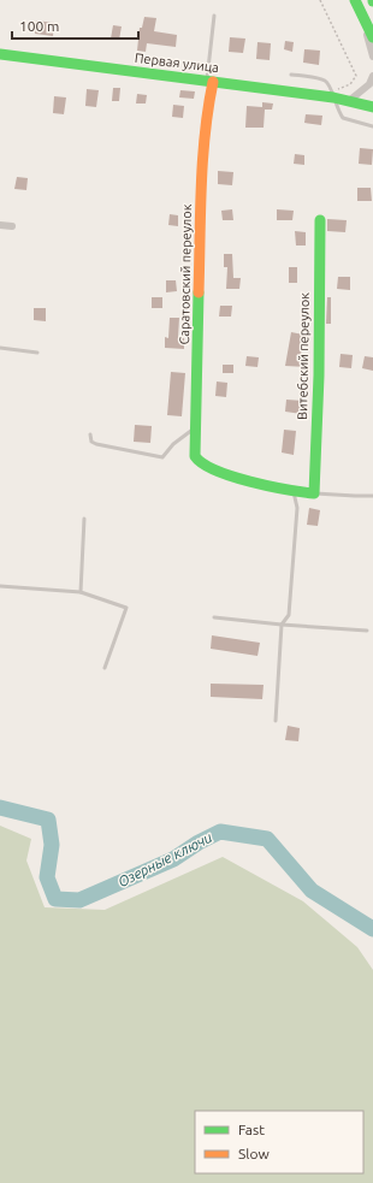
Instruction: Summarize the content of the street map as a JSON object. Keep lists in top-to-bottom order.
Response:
{
  "streets": {
    "main road": ["Первая улица", "Саратовский переулок", "Витебский переулок"]
  },
  "crossings": [
    ["Первая улица", "Саратовский переулок"]
  ],
  "water": ["Озерные ключи"],
  "legend": ["Fast", "Slow"],
  "scale_bar": "100 m"
}
